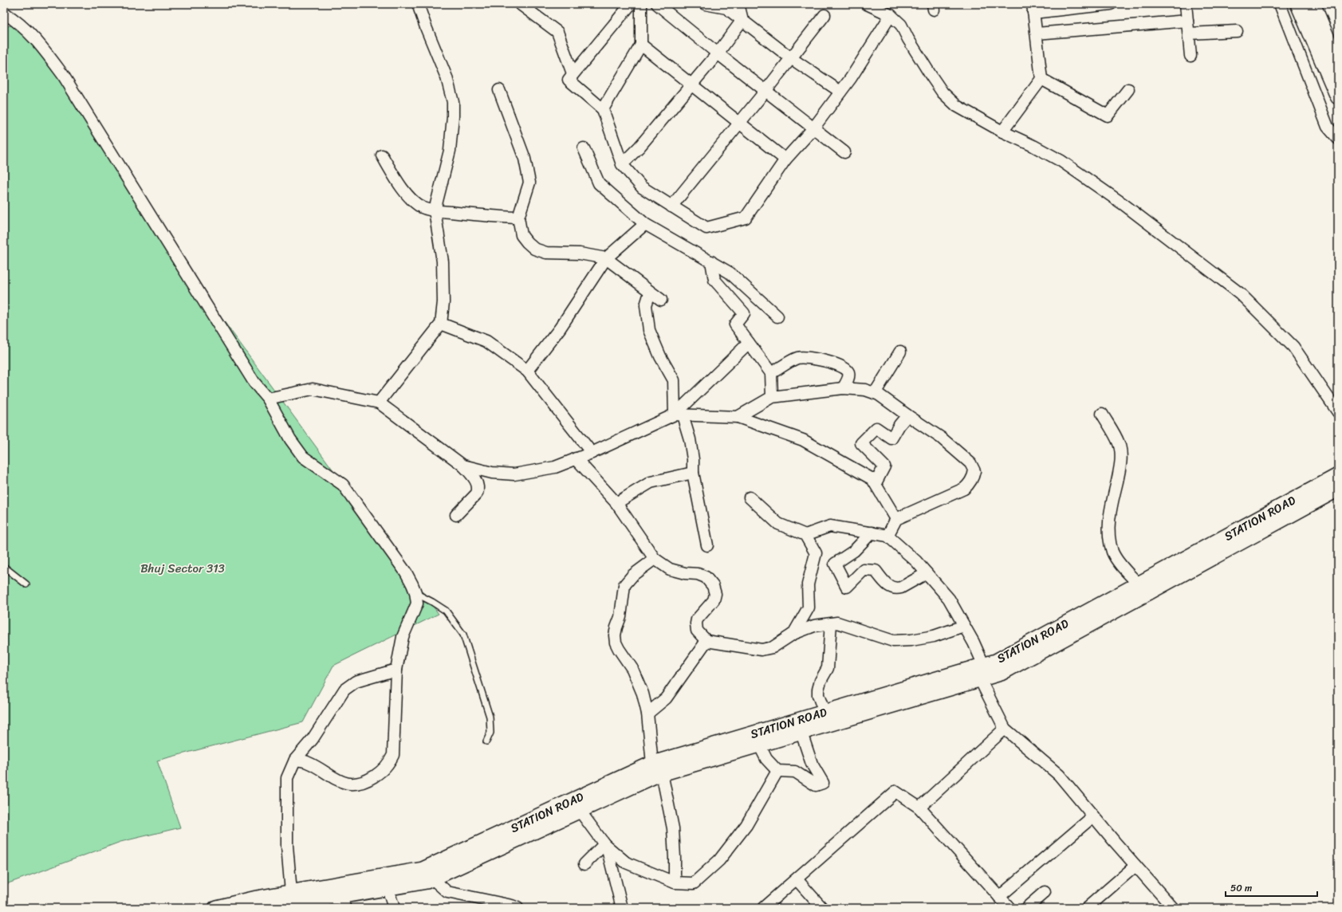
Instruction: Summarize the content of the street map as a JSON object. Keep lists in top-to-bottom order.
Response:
{
  "streets": {
    "street": ["STATION ROAD"]
  },
  "parks": ["Bhuj Sector 313"],
  "scale_bar": "50 m"
}
